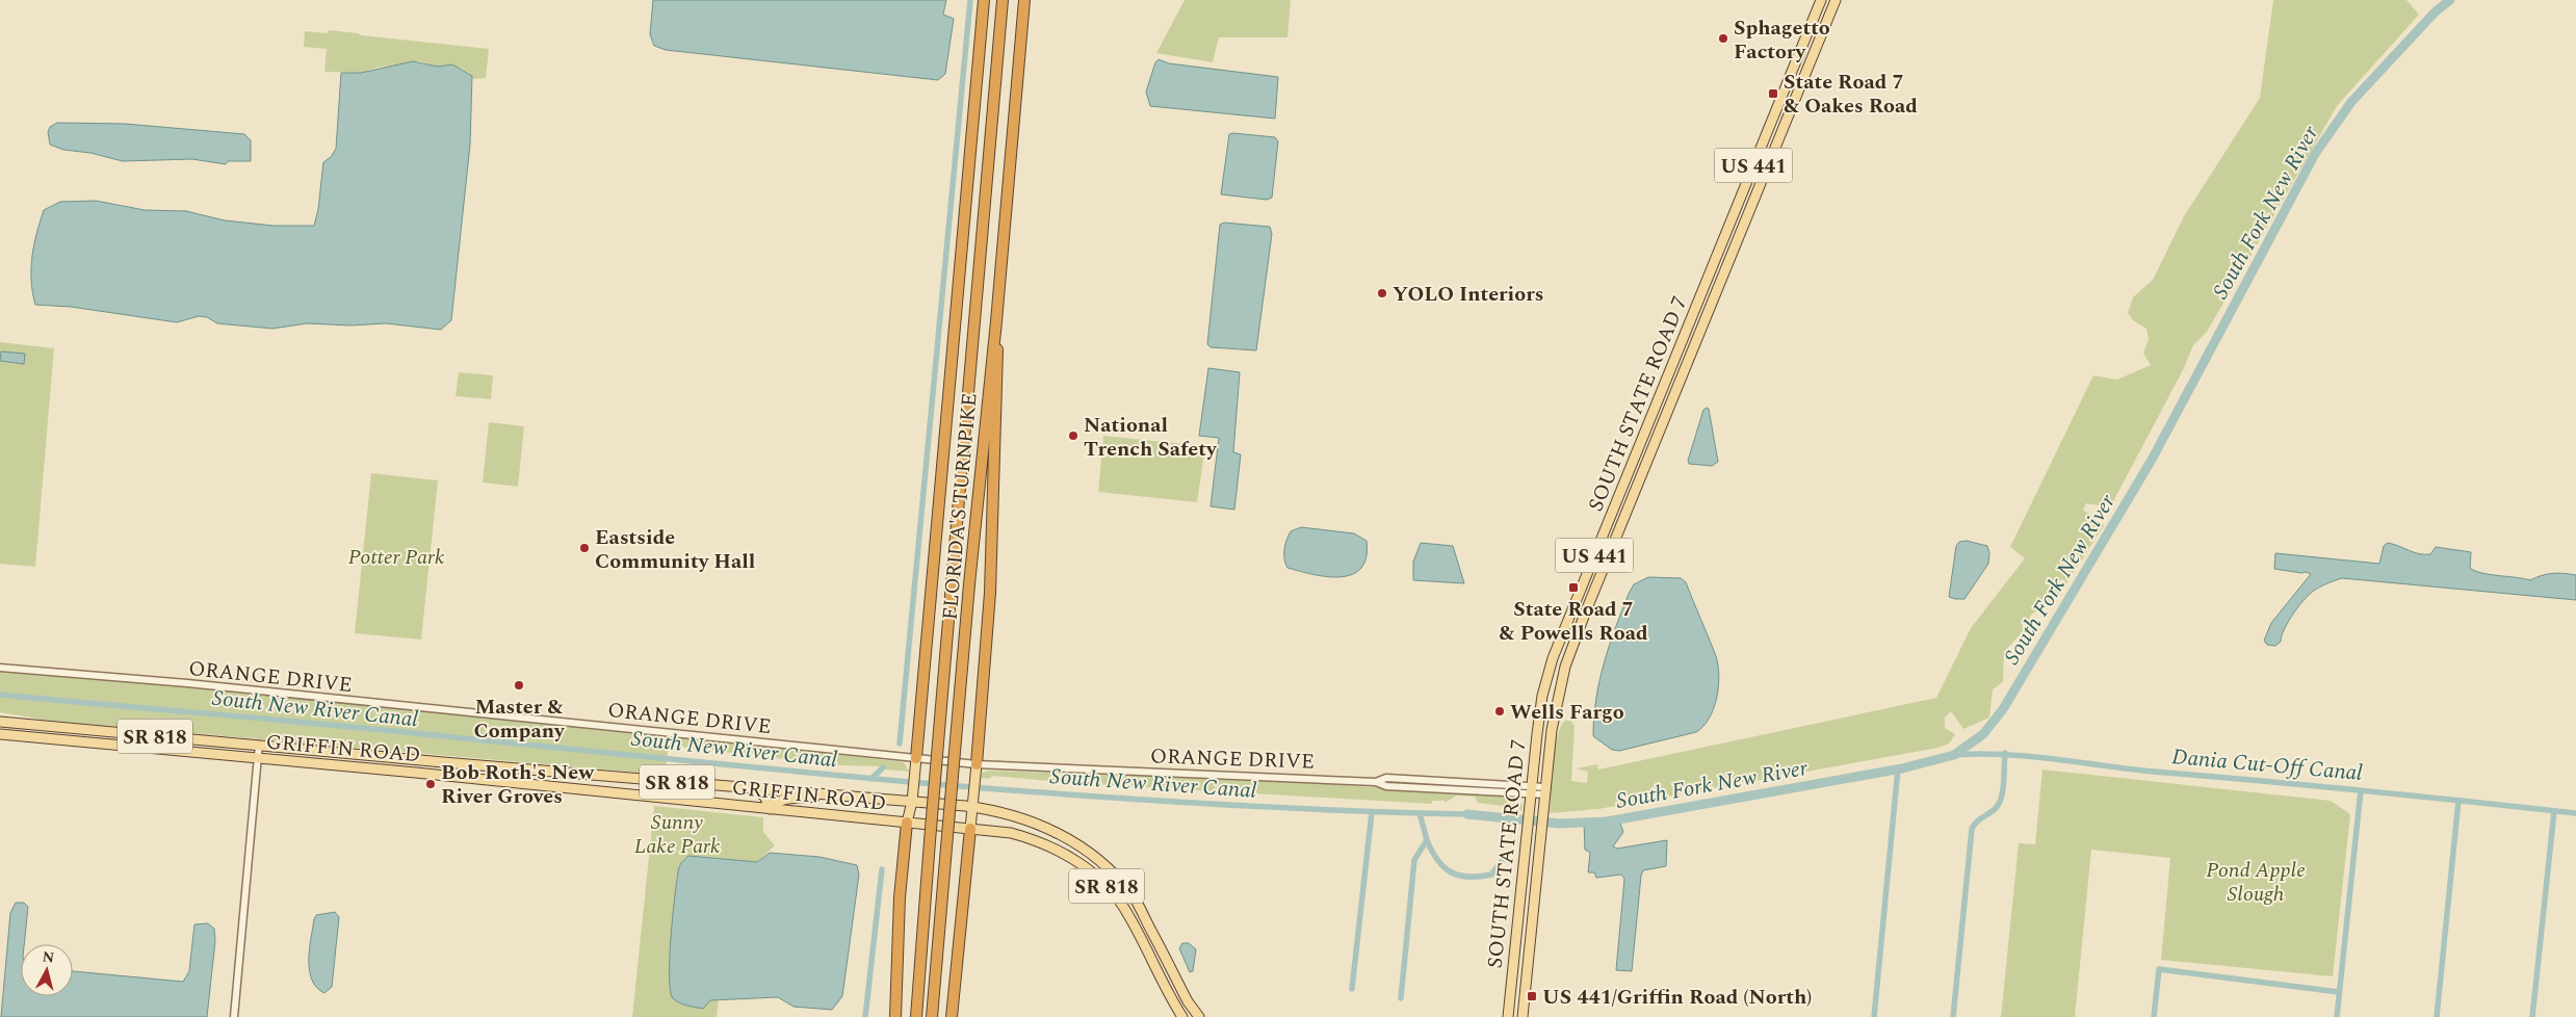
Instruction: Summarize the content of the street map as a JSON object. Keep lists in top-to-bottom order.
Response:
{
  "streets": {
    "highway": ["FLORIDA'S TURNPIKE"],
    "main road": [
      "US 441",
      "SOUTH STATE ROAD 7",
      "SR 818",
      "GRIFFIN ROAD"
    ],
    "street": ["ORANGE DRIVE"]
  },
  "crossings": [
    ["SOUTH STATE ROAD 7", "ORANGE DRIVE"]
  ],
  "water": ["South Fork New River", "South New River Canal", "Dania Cut-Off Canal"],
  "parks": ["Potter Park", "Sunny Lake Park", "Pond Apple Slough"],
  "places": {
    "other": [
      "Sphagetto Factory",
      "YOLO Interiors",
      "National Trench Safety",
      "Eastside Community Hall",
      "Master & Company",
      "Wells Fargo",
      "Bob Roth's New River Groves"
    ],
    "transit": ["State Road 7 & Oakes Road", "State Road 7 & Powells Road", "US 441/Griffin Road (North)"]
  },
  "north": "top"
}
